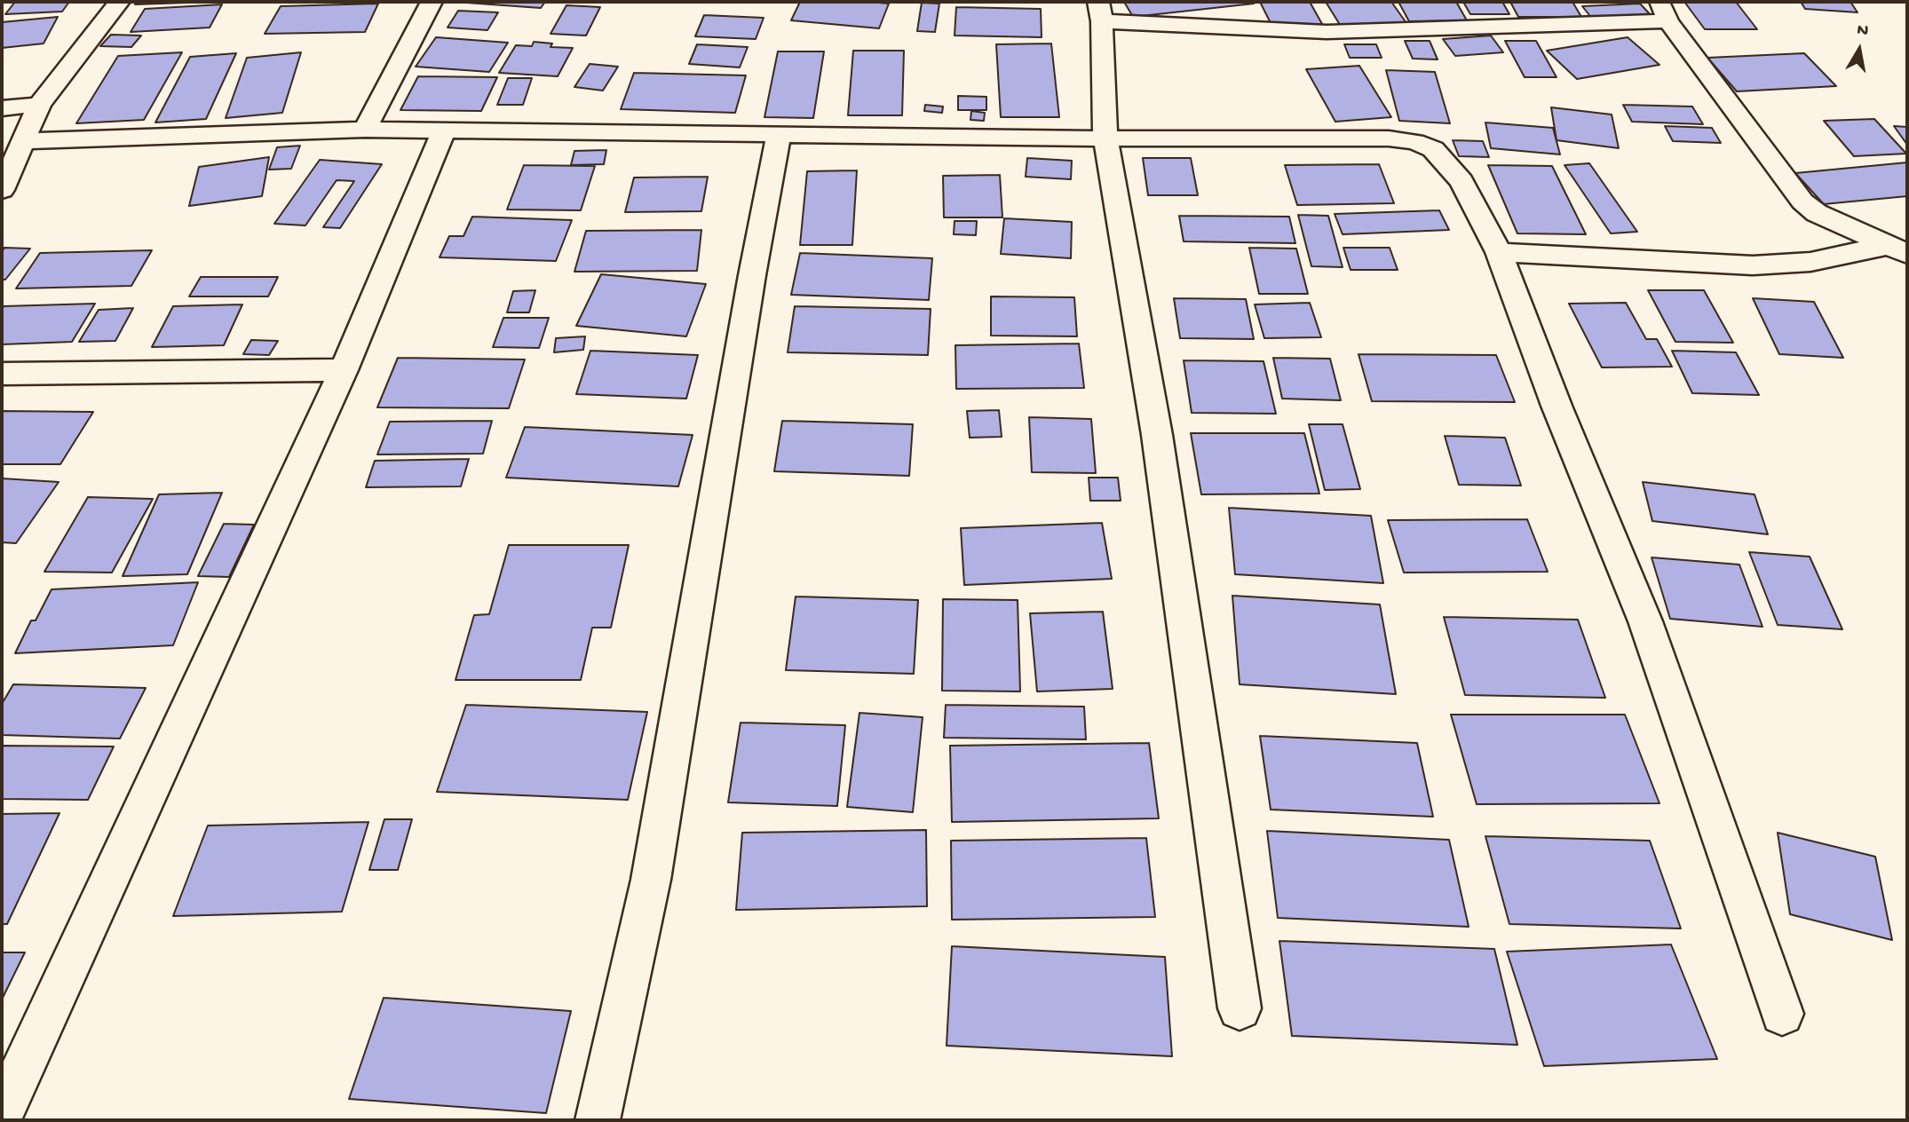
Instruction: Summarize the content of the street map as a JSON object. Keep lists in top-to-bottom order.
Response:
{
  "north": "top"
}
